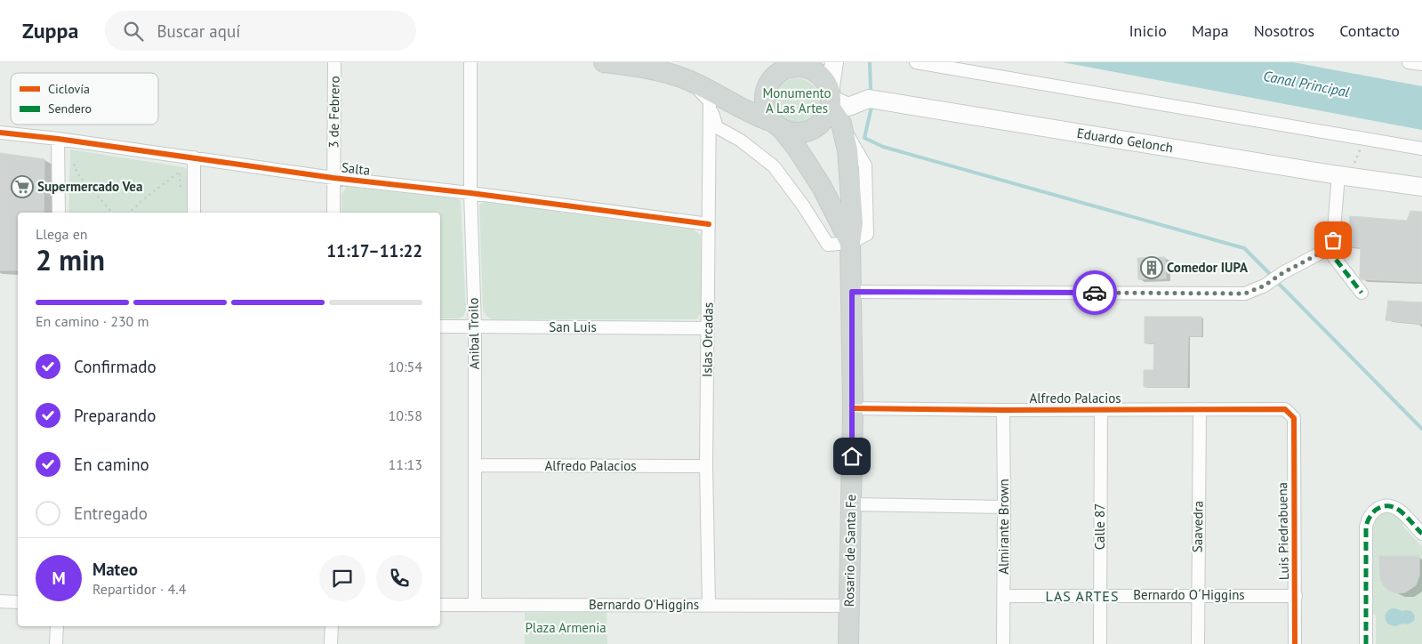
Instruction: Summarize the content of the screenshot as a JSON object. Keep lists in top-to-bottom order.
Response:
{
  "streets": {
    "main road": ["Rosario de Santa Fe"],
    "street": [
      "3 de Febrero",
      "Eduardo Gelonch",
      "Salta",
      "San Luis",
      "Anibal Troilo",
      "Islas Orcadas",
      "Alfredo Palacios",
      "Almirante Brown",
      "Calle 87",
      "Saavedra",
      "Luis Piedrabuena",
      "Bernardo O´Higgins",
      "Bernardo O'Higgins"
    ]
  },
  "crossings": [
    ["3 de Febrero", "Salta"],
    ["Eduardo Gelonch", "Rosario de Santa Fe"],
    ["Salta", "Anibal Troilo"],
    ["Salta", "Islas Orcadas"],
    ["San Luis", "Anibal Troilo"],
    ["San Luis", "Islas Orcadas"],
    ["Anibal Troilo", "Alfredo Palacios"],
    ["Anibal Troilo", "Bernardo O'Higgins"],
    ["Islas Orcadas", "Alfredo Palacios"],
    ["Islas Orcadas", "Bernardo O'Higgins"],
    ["Alfredo Palacios", "Almirante Brown"],
    ["Alfredo Palacios", "Calle 87"],
    ["Alfredo Palacios", "Saavedra"],
    ["Alfredo Palacios", "Luis Piedrabuena"],
    ["Alfredo Palacios", "Rosario de Santa Fe"],
    ["Almirante Brown", "Bernardo O´Higgins"],
    ["Calle 87", "Bernardo O´Higgins"],
    ["Saavedra", "Bernardo O´Higgins"],
    ["Luis Piedrabuena", "Bernardo O´Higgins"],
    ["Rosario de Santa Fe", "Bernardo O'Higgins"]
  ],
  "districts": ["LAS ARTES"],
  "water": ["Canal Principal"],
  "parks": ["Monumento A Las Artes", "Plaza Armenia"],
  "places": {
    "supermarket": ["Supermercado Vea"],
    "building": ["Comedor IUPA"]
  },
  "legend": ["Ciclovía", "Sendero"],
  "page": {
    "header": "Zuppa",
    "search": "Buscar aquí",
    "nav": [
      "Inicio",
      "Mapa",
      "Nosotros",
      "Contacto"
    ],
    "heading": ["2 min", "Llega en", "11:17–11:22"],
    "panel": ["Mateo", "Repartidor · 4.4"],
    "bar": "En camino · 230 m",
    "list": [
      ["Confirmado", "10:54"],
      ["Preparando", "10:58"],
      ["En camino", "11:13"],
      "Entregado"
    ],
    "round": "M"
  }
}
